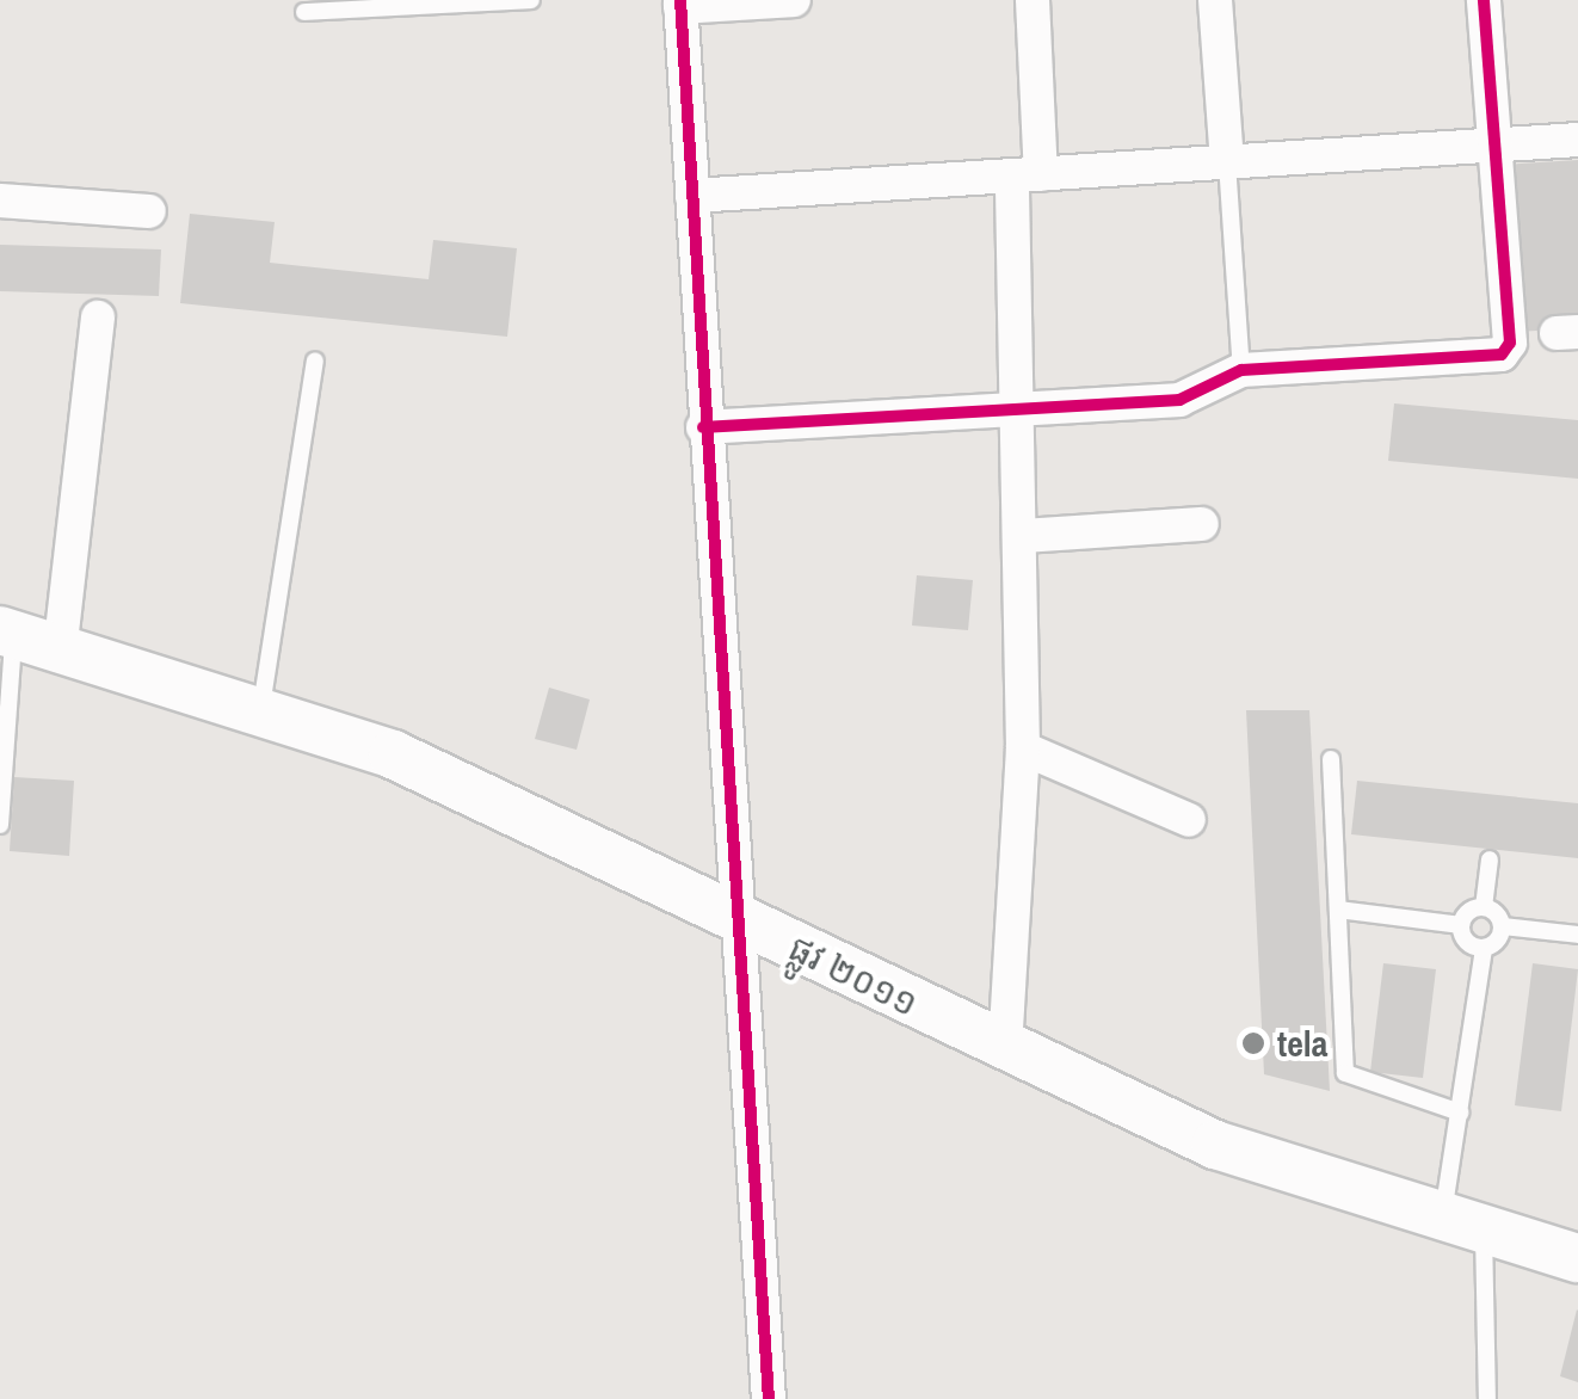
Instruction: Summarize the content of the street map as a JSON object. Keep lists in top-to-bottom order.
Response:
{
  "streets": {
    "main road": ["ផ្លូវ ២០១១"]
  },
  "places": ["tela"]
}
